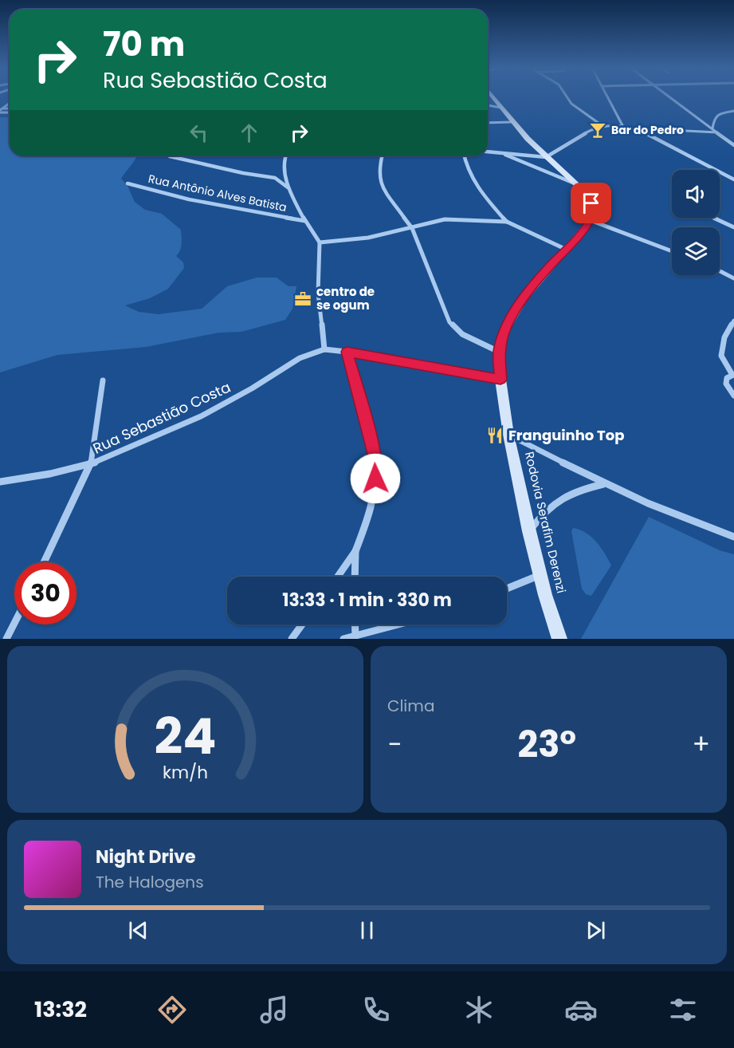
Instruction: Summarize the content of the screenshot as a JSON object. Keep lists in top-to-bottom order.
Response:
{
  "streets": {
    "main road": ["Rodovia Serafim Derenzi"],
    "street": ["Rua Antônio Alves Batista", "Rua Sebastião Costa"]
  },
  "places": {
    "bar": ["Bar do Pedro"],
    "office": ["centro de se ogum"],
    "restaurant": ["Franguinho Top"]
  },
  "page": {
    "turn": ["70 m", "Rua Sebastião Costa"],
    "limit": "30",
    "trip": "13:33 · 1 min · 330 m",
    "tile": "Clima",
    "heat": ["−", "23°", "+"],
    "song": ["Night Drive", "The Halogens"],
    "tabs": "13:32",
    "gauge": ["24", "km/h"]
  }
}
